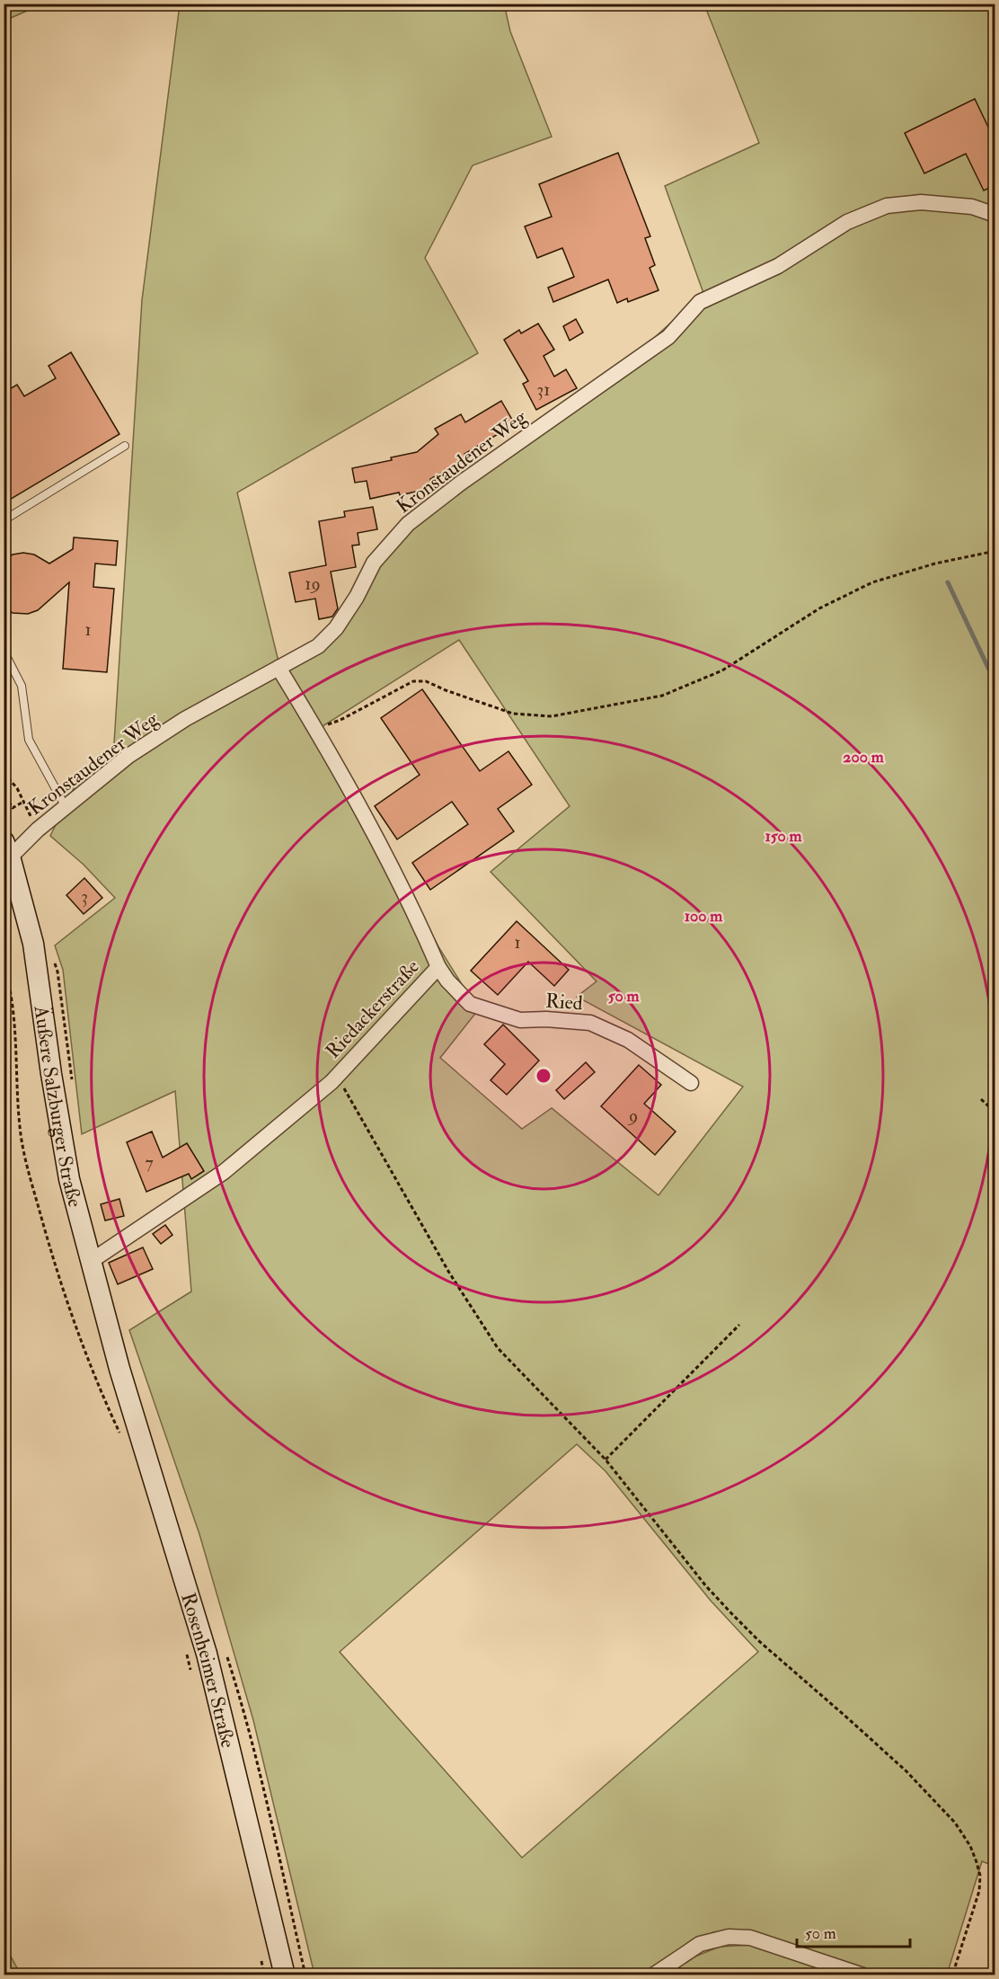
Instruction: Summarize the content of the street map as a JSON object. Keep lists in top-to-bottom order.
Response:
{
  "streets": {
    "main road": ["Äußere Salzburger Straße", "Rosenheimer Straße"],
    "street": ["Kronstaudener Weg", "Ried", "Riedackerstraße"]
  },
  "crossings": [
    ["Kronstaudener Weg", "Riedackerstraße"],
    ["Kronstaudener Weg", "Äußere Salzburger Straße"],
    ["Ried", "Riedackerstraße"],
    ["Riedackerstraße", "Äußere Salzburger Straße"],
    ["Äußere Salzburger Straße", "Rosenheimer Straße"]
  ],
  "house_numbers": [
    "31",
    "19",
    "1",
    "3",
    "1",
    "9",
    "7"
  ],
  "scale_bar": "50 m",
  "rings": [
    "200 m",
    "150 m",
    "100 m",
    "50 m"
  ]
}
